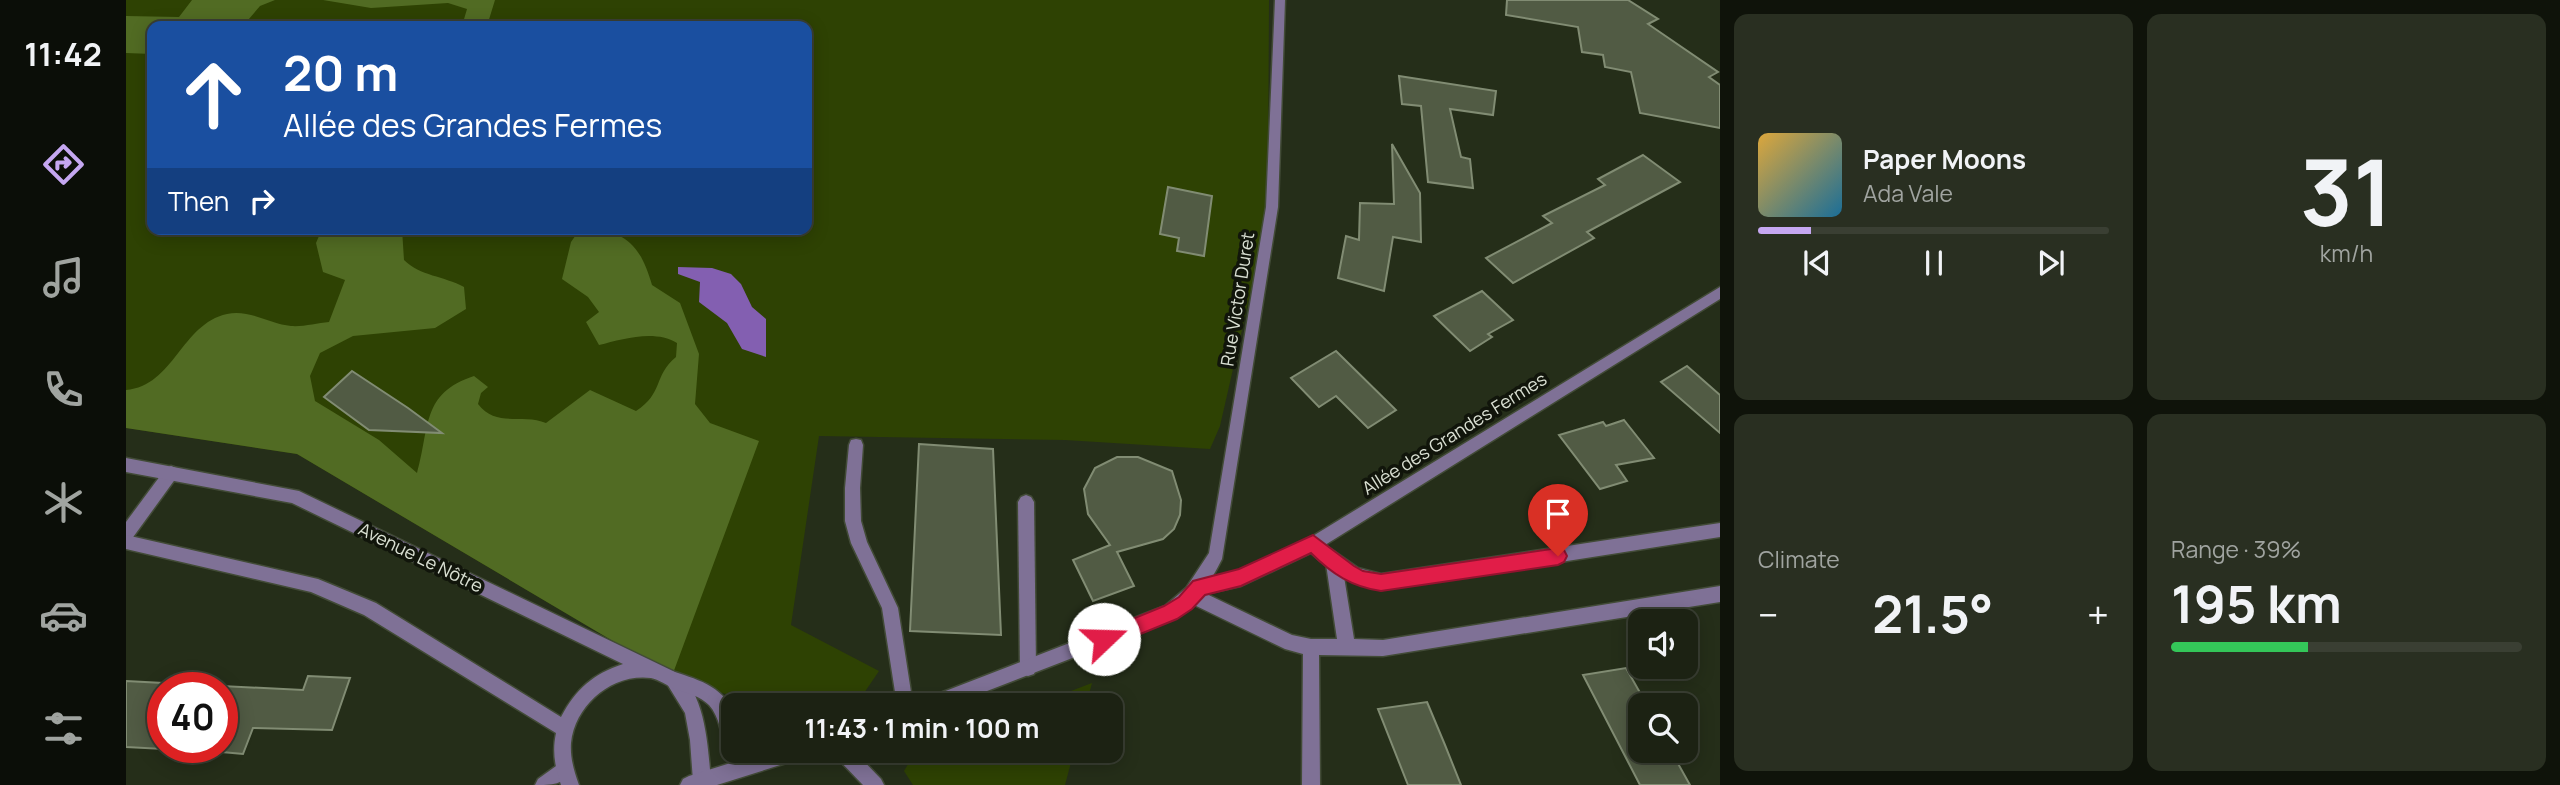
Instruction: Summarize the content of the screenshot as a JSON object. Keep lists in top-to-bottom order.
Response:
{
  "streets": {
    "street": ["Rue Victor Duret", "Allée des Grandes Fermes", "Avenue Le Nôtre"]
  },
  "crossings": [
    ["Rue Victor Duret", "Allée des Grandes Fermes"]
  ],
  "page": {
    "tabs": "11:42",
    "tile": [
      ["31", "km/h"],
      "Climate",
      ["Range · 39%", "195 km"]
    ],
    "turn": ["20 m", "Allée des Grandes Fermes"],
    "song": ["Paper Moons", "Ada Vale"],
    "then": "Then",
    "heat": ["−", "21.5°", "+"],
    "limit": "40",
    "trip": "11:43 · 1 min · 100 m"
  }
}
